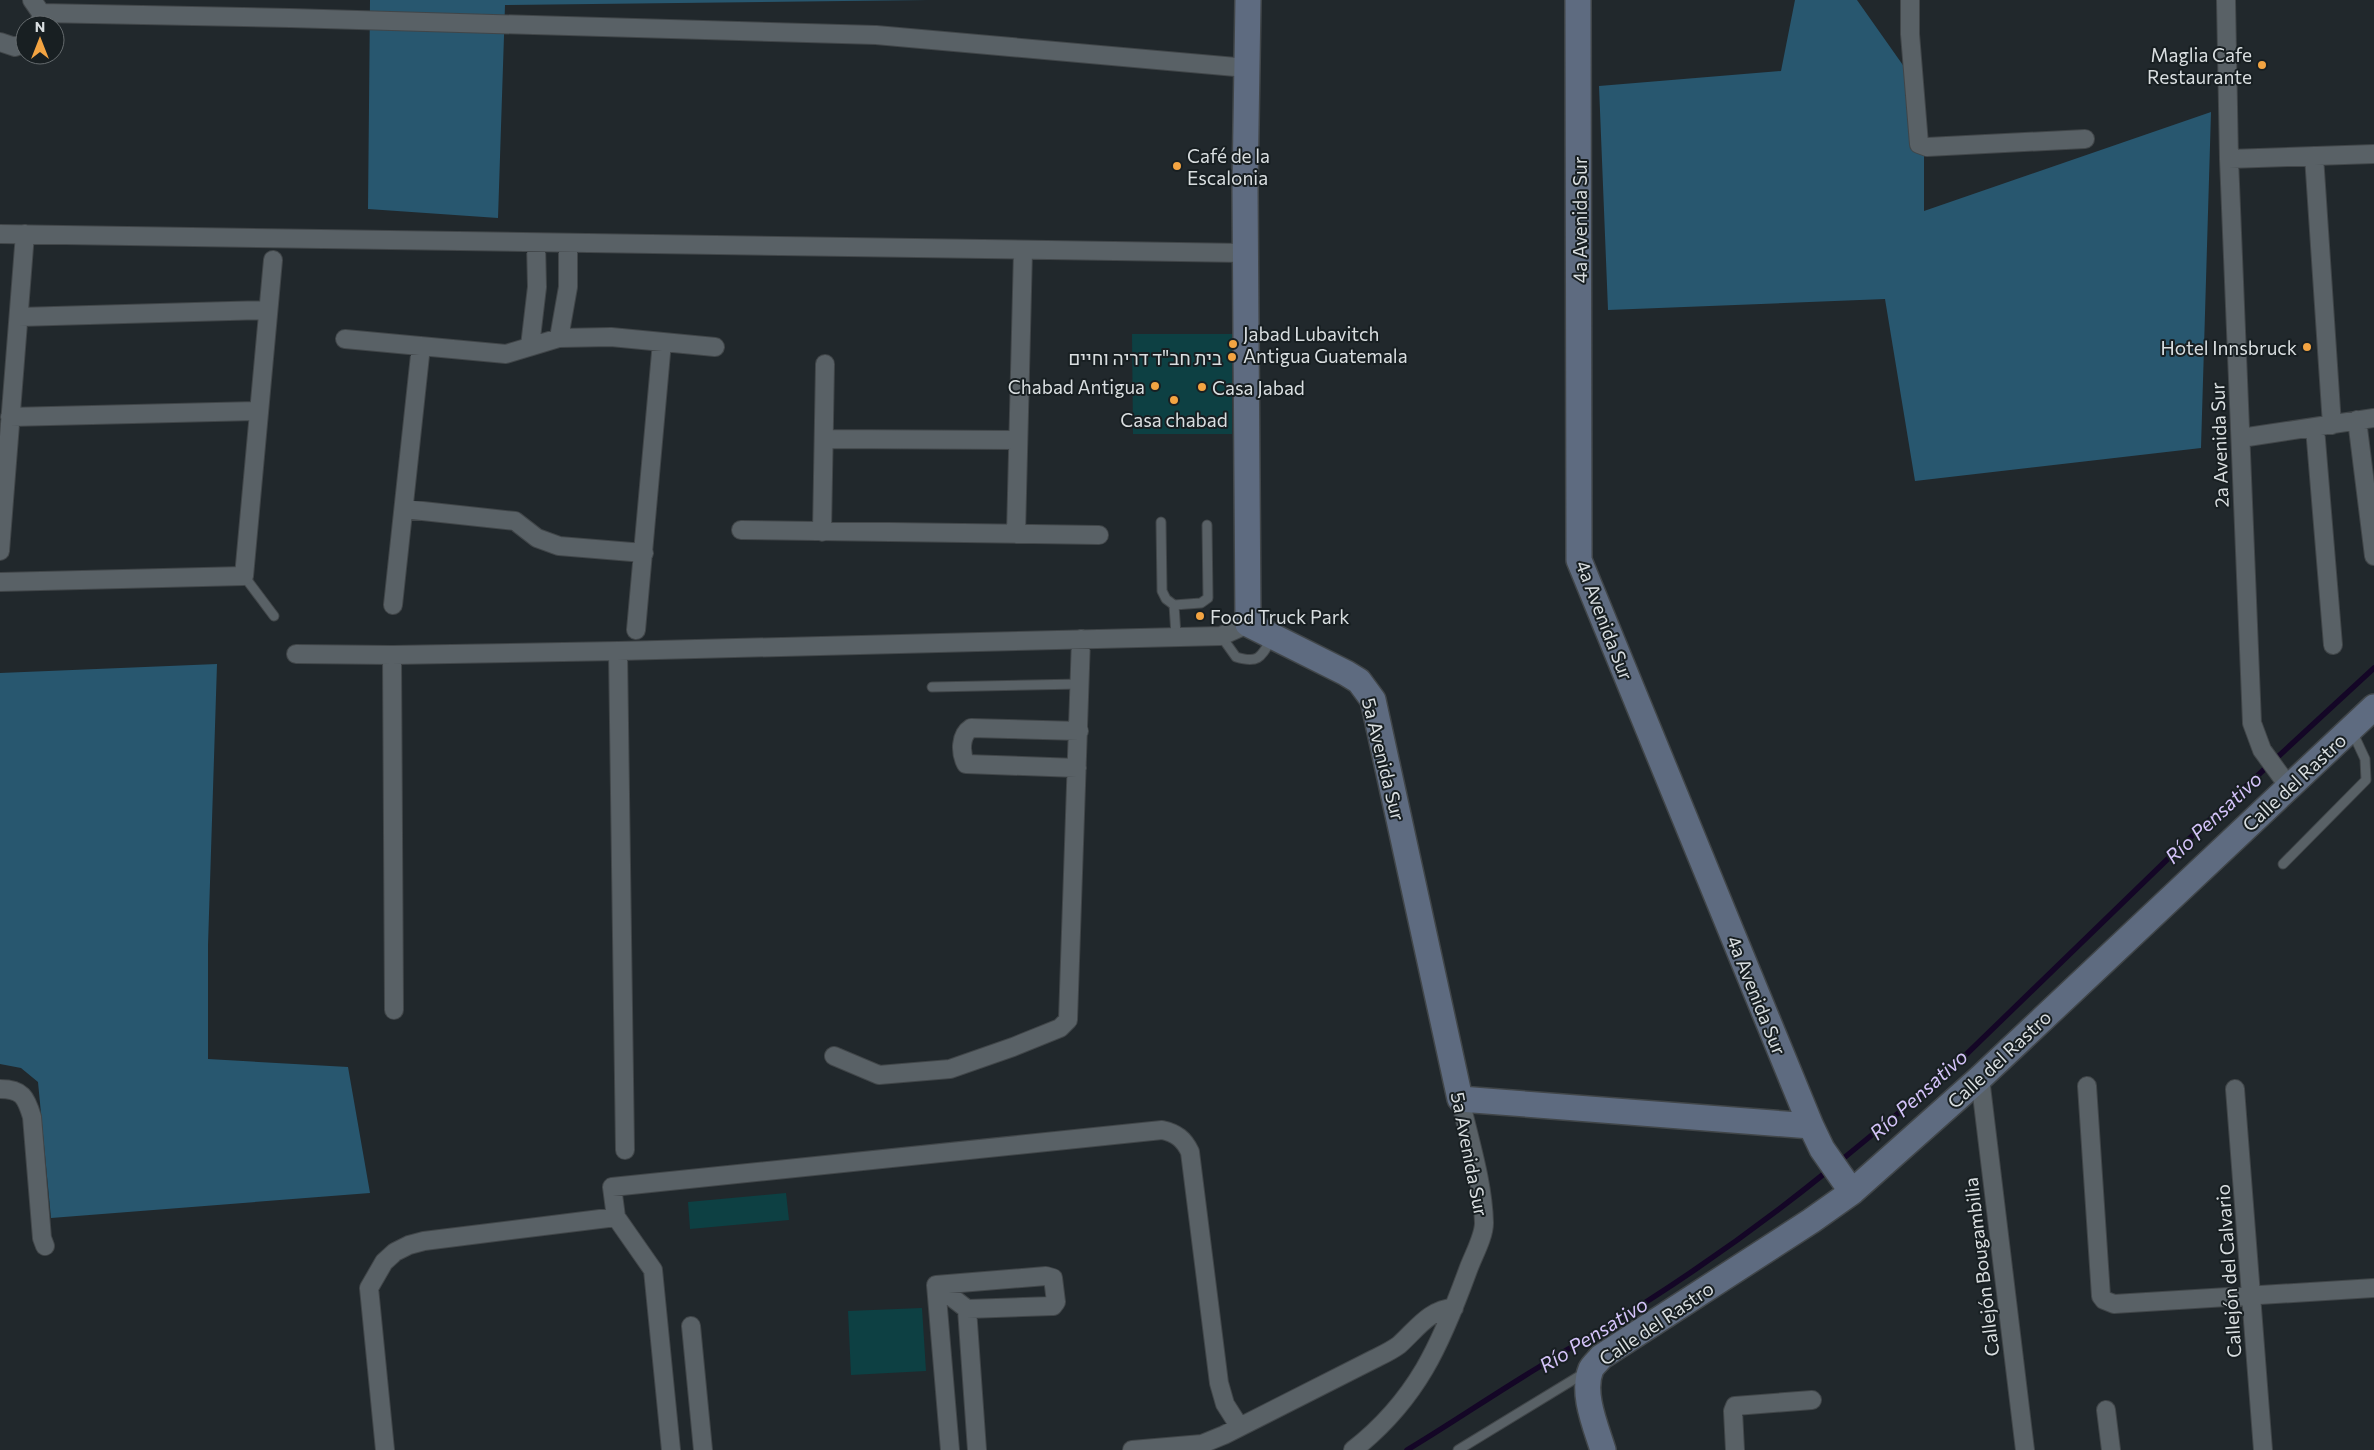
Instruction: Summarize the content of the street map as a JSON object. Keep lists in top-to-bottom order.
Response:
{
  "streets": {
    "street": [
      "4a Avenida Sur",
      "2a Avenida Sur",
      "5a Avenida Sur",
      "Calle del Rastro",
      "Callejón Bougambilia",
      "Callejón del Calvario"
    ]
  },
  "crossings": [
    ["4a Avenida Sur", "Calle del Rastro"],
    ["2a Avenida Sur", "Calle del Rastro"],
    ["Calle del Rastro", "Callejón Bougambilia"]
  ],
  "water": ["Río Pensativo"],
  "places": [
    "Maglia Cafe Restaurante",
    "Café de la Escalonia",
    "Jabad Lubavitch Antigua Guatemala",
    "Hotel Innsbruck",
    "בית חב\"ד דריה וחיים",
    "Chabad Antigua",
    "Casa Jabad",
    "Casa chabad",
    "Food Truck Park"
  ],
  "north": "top"
}
